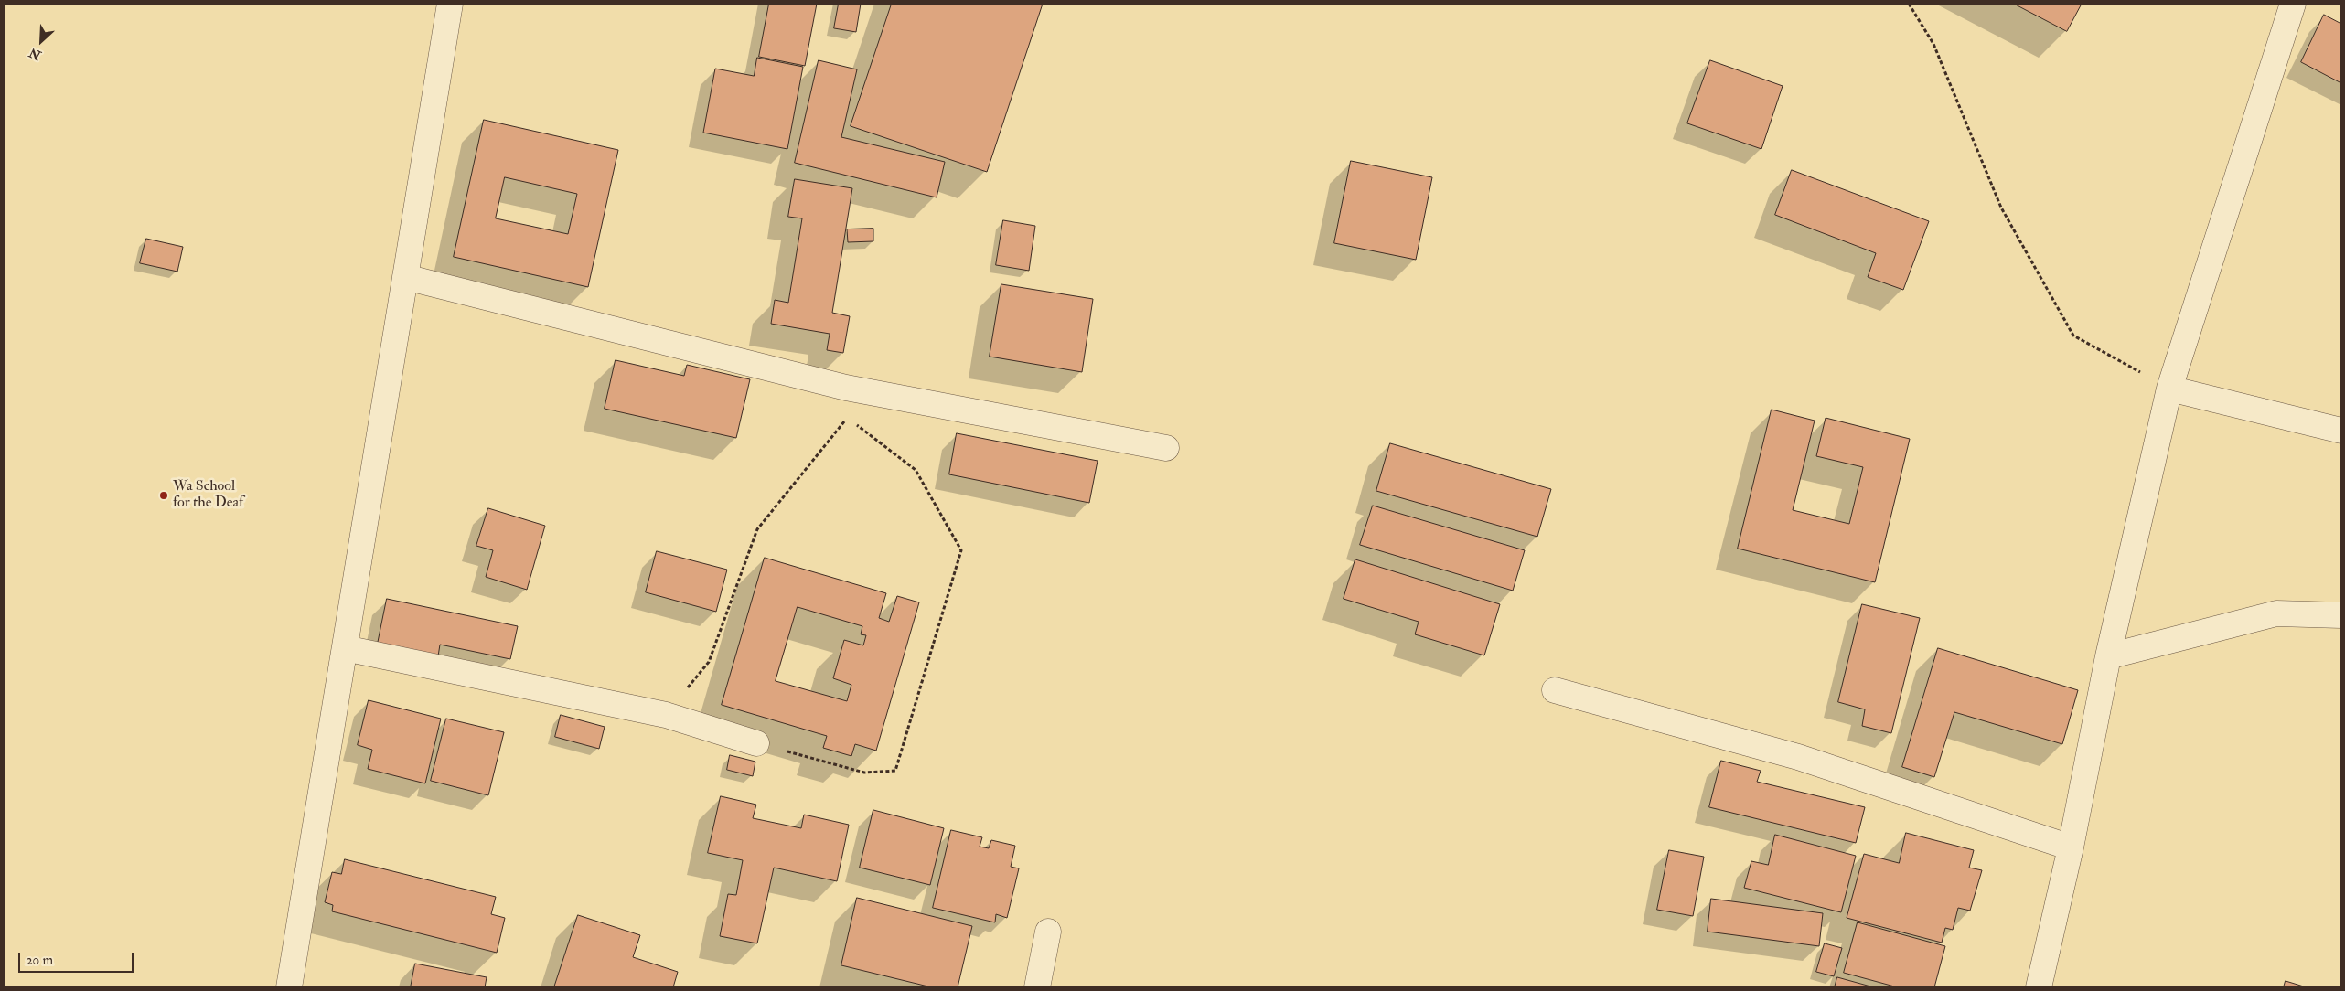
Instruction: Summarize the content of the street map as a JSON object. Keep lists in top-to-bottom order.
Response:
{
  "places": ["Wa School for the Deaf"],
  "scale_bar": "20 m",
  "north": "bottom left"
}
